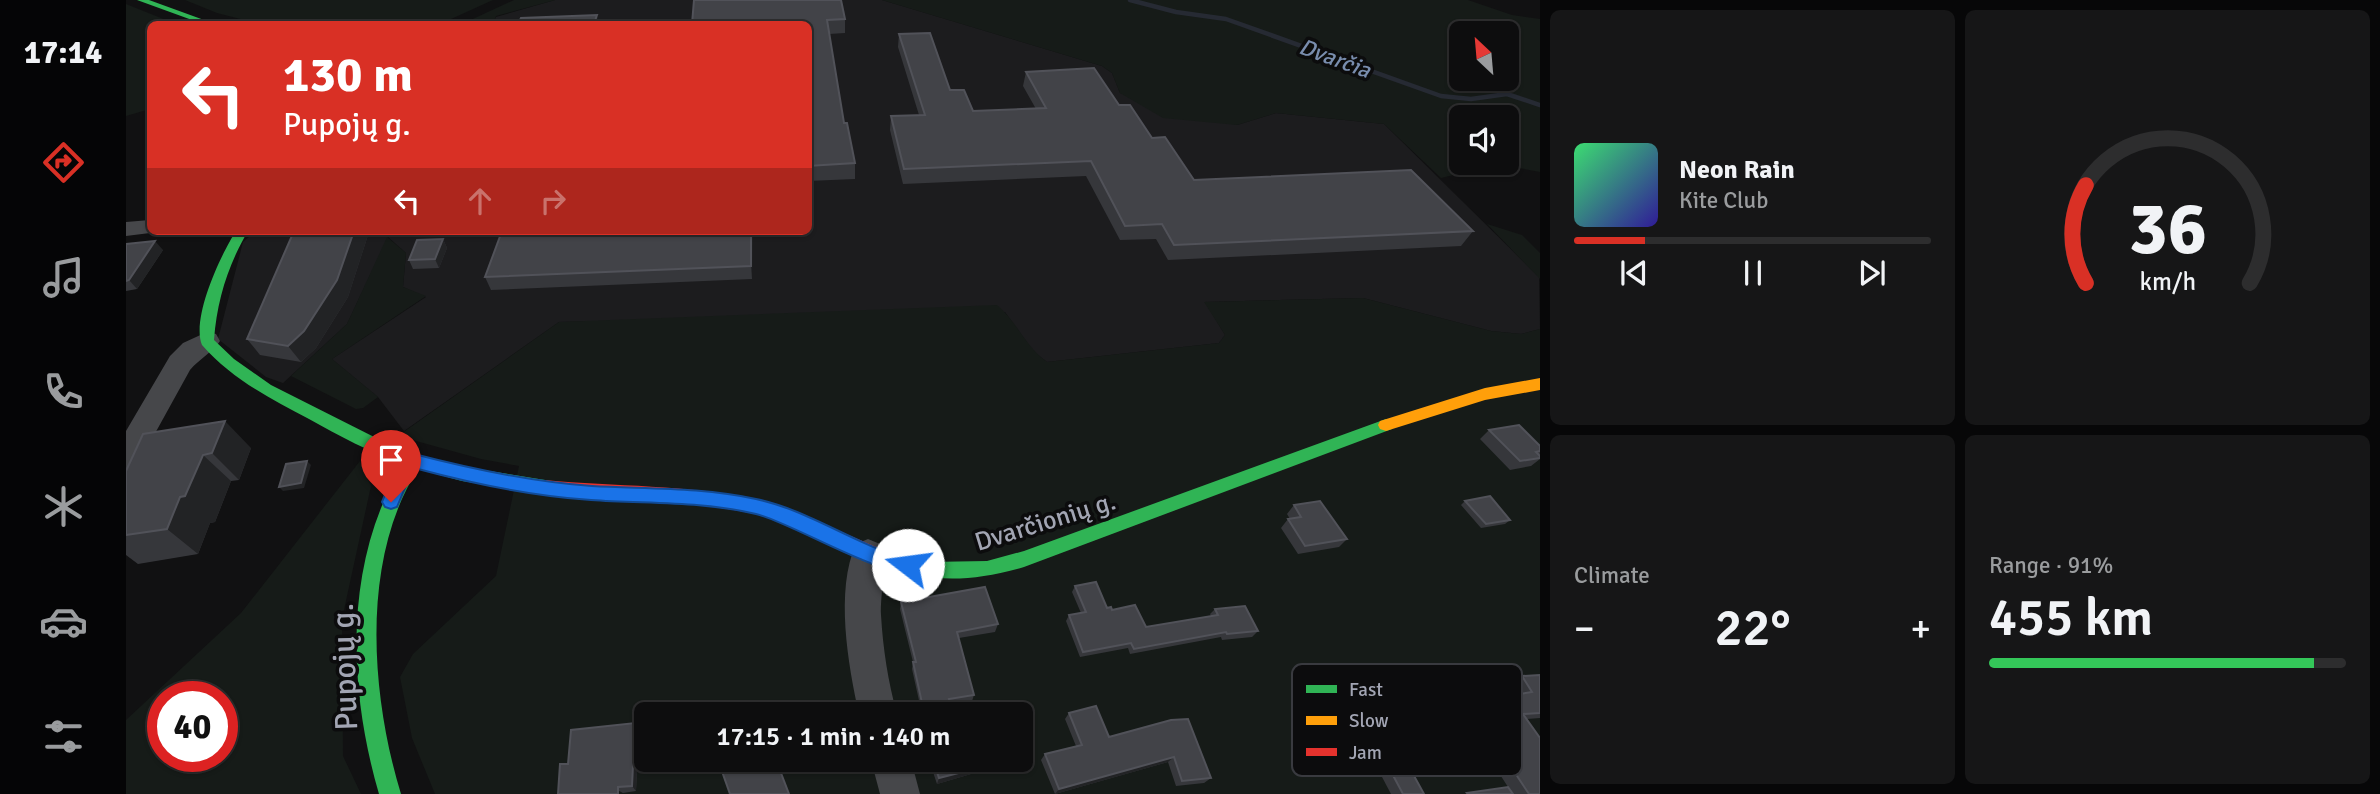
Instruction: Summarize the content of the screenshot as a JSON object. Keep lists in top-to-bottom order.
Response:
{
  "streets": {
    "street": ["Dvarčionių g.", "Pupojų g."]
  },
  "crossings": [
    ["Dvarčionių g.", "Pupojų g."]
  ],
  "water": ["Dvarčia"],
  "legend": ["Fast", "Slow", "Jam"],
  "north": "top left",
  "page": {
    "tabs": "17:14",
    "turn": ["130 m", "Pupojų g."],
    "song": ["Neon Rain", "Kite Club"],
    "tile": [
      "Climate",
      ["Range · 91%", "455 km"]
    ],
    "heat": ["−", "22°", "+"],
    "limit": "40",
    "trip": "17:15 · 1 min · 140 m",
    "gauge": ["36", "km/h"]
  }
}
